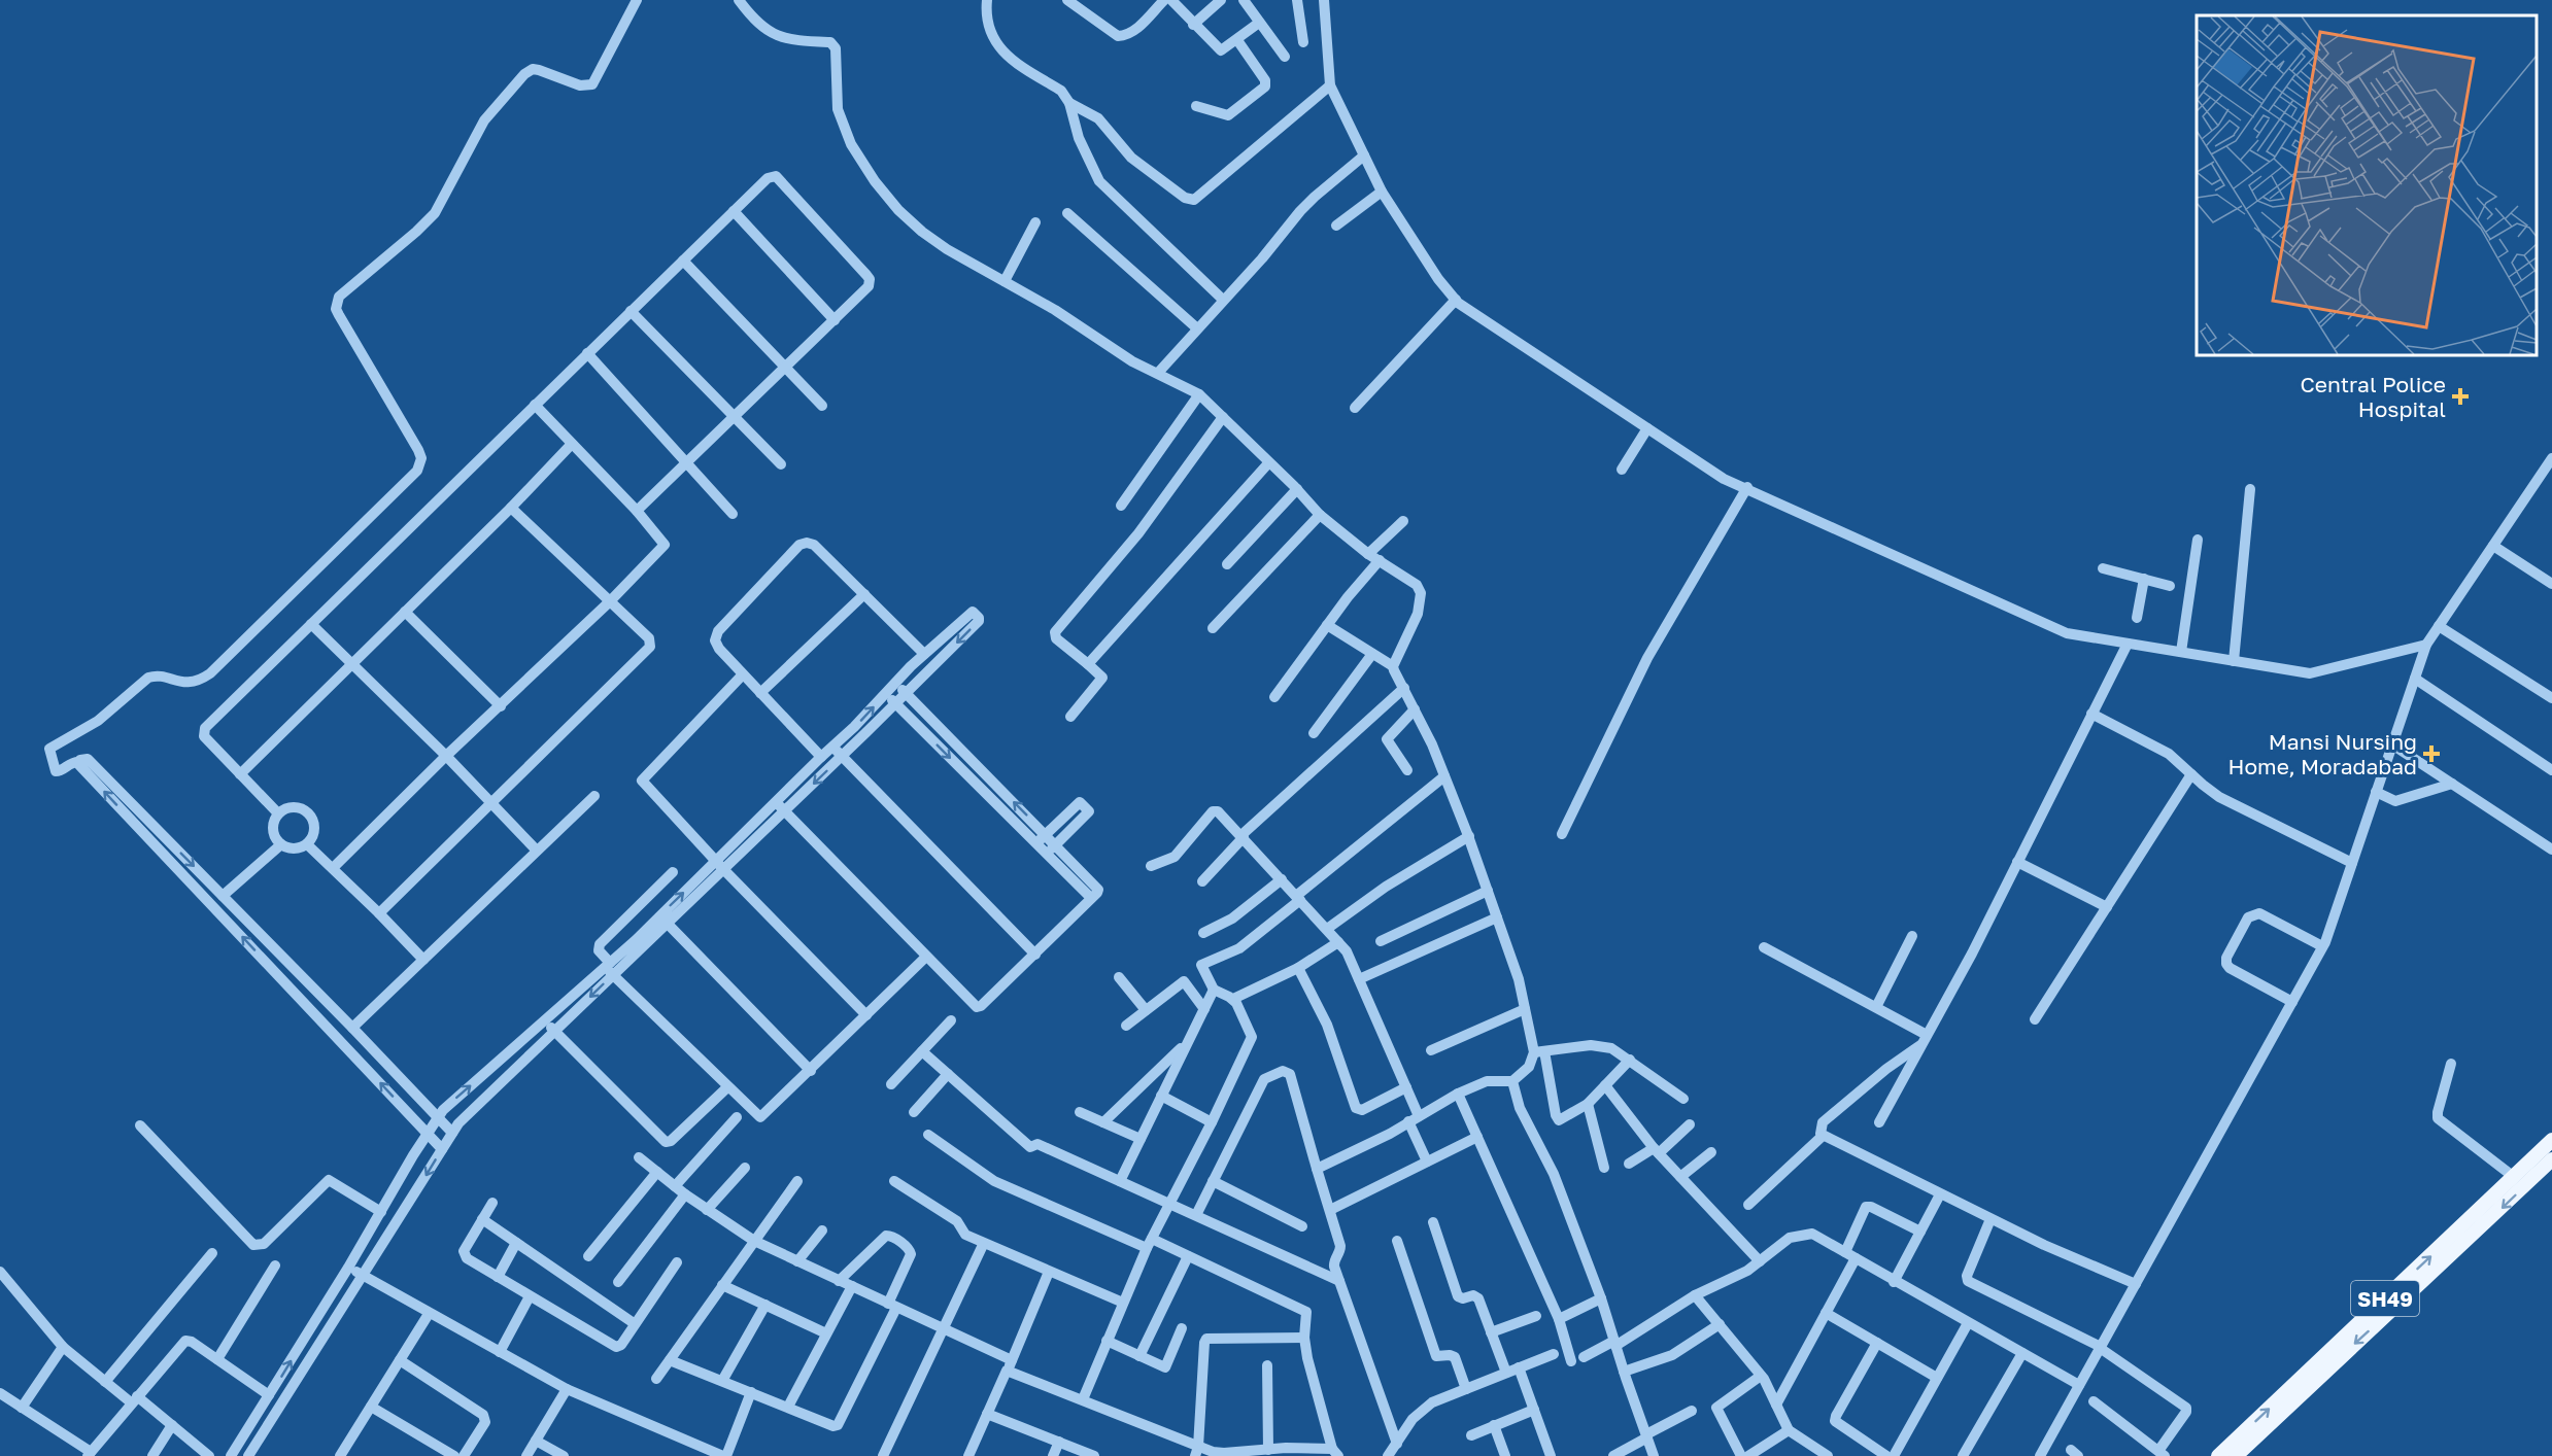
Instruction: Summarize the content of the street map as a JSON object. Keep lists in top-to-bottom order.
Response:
{
  "streets": {
    "main road": ["SH49"]
  },
  "places": {
    "health": ["Central Police Hospital", "Mansi Nursing Home, Moradabad"]
  }
}
